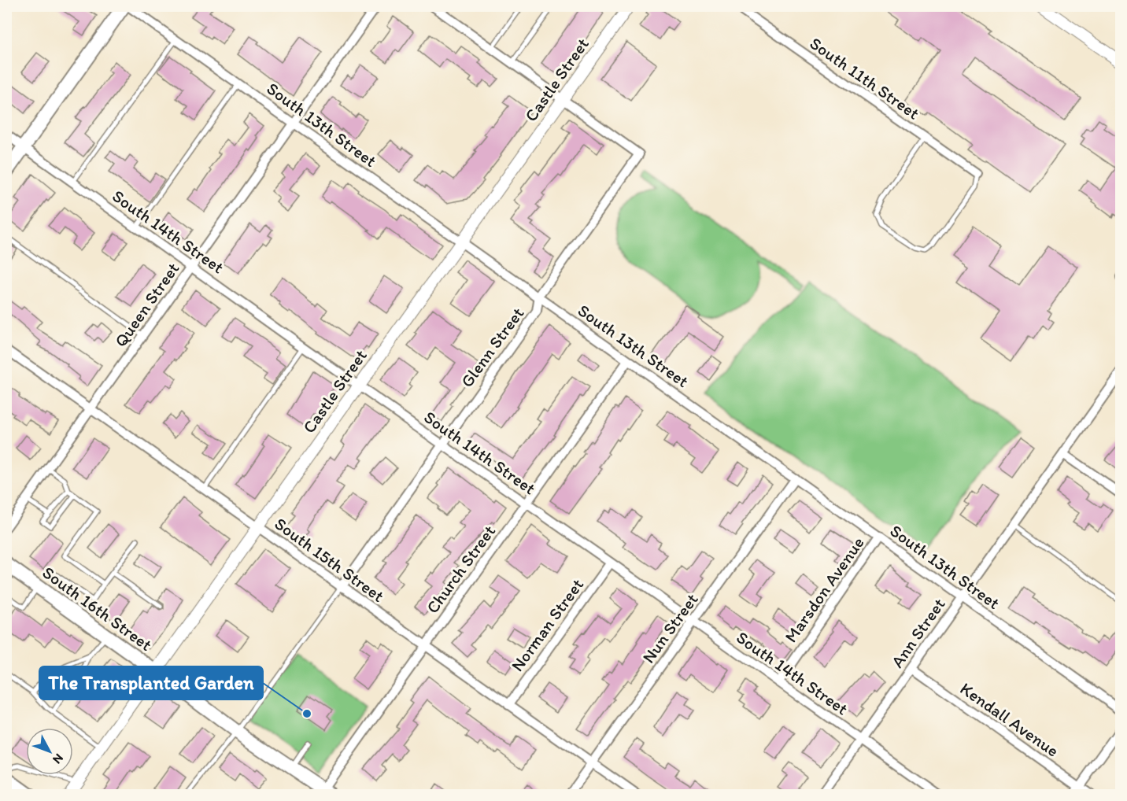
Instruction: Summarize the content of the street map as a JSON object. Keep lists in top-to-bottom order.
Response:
{
  "streets": {
    "main road": ["South 16th Street"],
    "street": [
      "South 11th Street",
      "Castle Street",
      "South 13th Street",
      "South 14th Street",
      "Queen Street",
      "Glenn Street",
      "South 15th Street",
      "Church Street",
      "Marsdon Avenue",
      "Norman Street",
      "Nun Street",
      "Ann Street",
      "Kendall Avenue"
    ]
  },
  "crossings": [
    ["Castle Street", "South 13th Street"],
    ["Castle Street", "South 14th Street"],
    ["Castle Street", "Glenn Street"],
    ["Castle Street", "South 15th Street"],
    ["Castle Street", "South 16th Street"],
    ["South 13th Street", "Queen Street"],
    ["South 13th Street", "Glenn Street"],
    ["South 13th Street", "Church Street"],
    ["South 13th Street", "Marsdon Avenue"],
    ["South 13th Street", "Nun Street"],
    ["South 13th Street", "Ann Street"],
    ["South 14th Street", "Queen Street"],
    ["South 14th Street", "Glenn Street"],
    ["South 14th Street", "Church Street"],
    ["South 14th Street", "Marsdon Avenue"],
    ["South 14th Street", "Norman Street"],
    ["South 14th Street", "Nun Street"],
    ["South 14th Street", "Ann Street"],
    ["Queen Street", "South 15th Street"],
    ["Glenn Street", "South 15th Street"],
    ["South 15th Street", "Church Street"],
    ["South 15th Street", "Norman Street"],
    ["South 15th Street", "Nun Street"],
    ["Church Street", "South 16th Street"],
    ["Ann Street", "Kendall Avenue"]
  ],
  "places": ["The Transplanted Garden"],
  "north": "bottom right"
}
